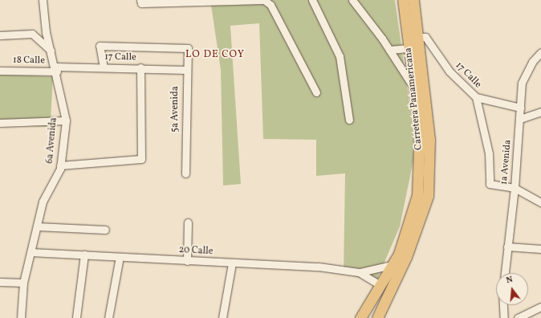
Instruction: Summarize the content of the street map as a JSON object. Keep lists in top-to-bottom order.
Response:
{
  "streets": {
    "highway": ["Carretera Panamericana"],
    "street": [
      "17 Calle",
      "18 Calle",
      "5a Avenida",
      "6a Avenida",
      "1a Avenida",
      "20 Calle"
    ]
  },
  "crossings": [
    ["17 Calle", "18 Calle"],
    ["17 Calle", "Carretera Panamericana"],
    ["17 Calle", "5a Avenida"],
    ["17 Calle", "6a Avenida"],
    ["17 Calle", "1a Avenida"],
    ["18 Calle", "6a Avenida"],
    ["Carretera Panamericana", "20 Calle"],
    ["6a Avenida", "20 Calle"]
  ],
  "districts": ["LO DE COY"],
  "north": "top"
}
